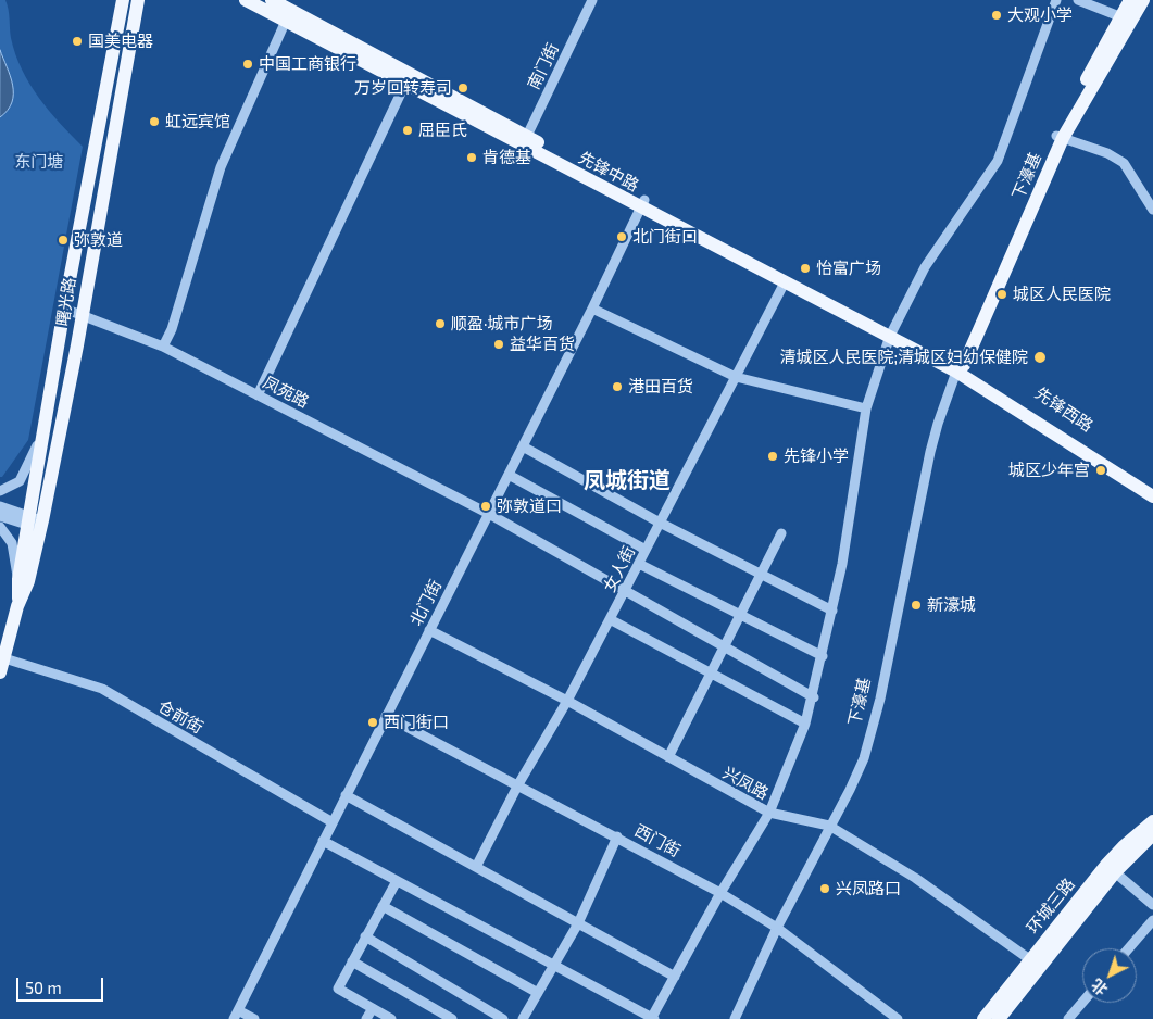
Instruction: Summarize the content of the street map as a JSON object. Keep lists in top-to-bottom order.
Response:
{
  "streets": {
    "main road": [
      "先锋中路",
      "下濠基",
      "曙光路",
      "先锋西路",
      "环城三路"
    ],
    "street": [
      "南门街",
      "凤苑路",
      "女人街",
      "北门街",
      "仓前街",
      "兴凤路",
      "西门街"
    ]
  },
  "crossings": [
    ["南门街", "先锋中路"],
    ["先锋中路", "下濠基"],
    ["先锋中路", "先锋西路"],
    ["先锋中路", "女人街"],
    ["先锋中路", "北门街"],
    ["下濠基", "先锋西路"],
    ["下濠基", "兴凤路"],
    ["下濠基", "西门街"],
    ["曙光路", "凤苑路"],
    ["曙光路", "仓前街"],
    ["凤苑路", "女人街"],
    ["凤苑路", "北门街"],
    ["女人街", "兴凤路"],
    ["女人街", "西门街"],
    ["北门街", "仓前街"],
    ["北门街", "兴凤路"],
    ["北门街", "西门街"],
    ["兴凤路", "环城三路"]
  ],
  "districts": ["凤城街道"],
  "parks": ["东门塘"],
  "places": [
    "大观小学",
    "国美电器",
    "中国工商银行",
    "万岁回转寿司",
    "虹远宾馆",
    "屈臣氏",
    "肯德基",
    "北门街口",
    "弥敦道",
    "怡富广场",
    "城区人民医院",
    "顺盈·城市广场",
    "益华百货",
    "清城区人民医院;清城区妇幼保健院",
    "港田百货",
    "先锋小学",
    "城区少年宫",
    "弥敦道口",
    "新濠城",
    "西门街口",
    "兴凤路口"
  ],
  "scale_bar": "50 m",
  "north": "bottom left"
}
